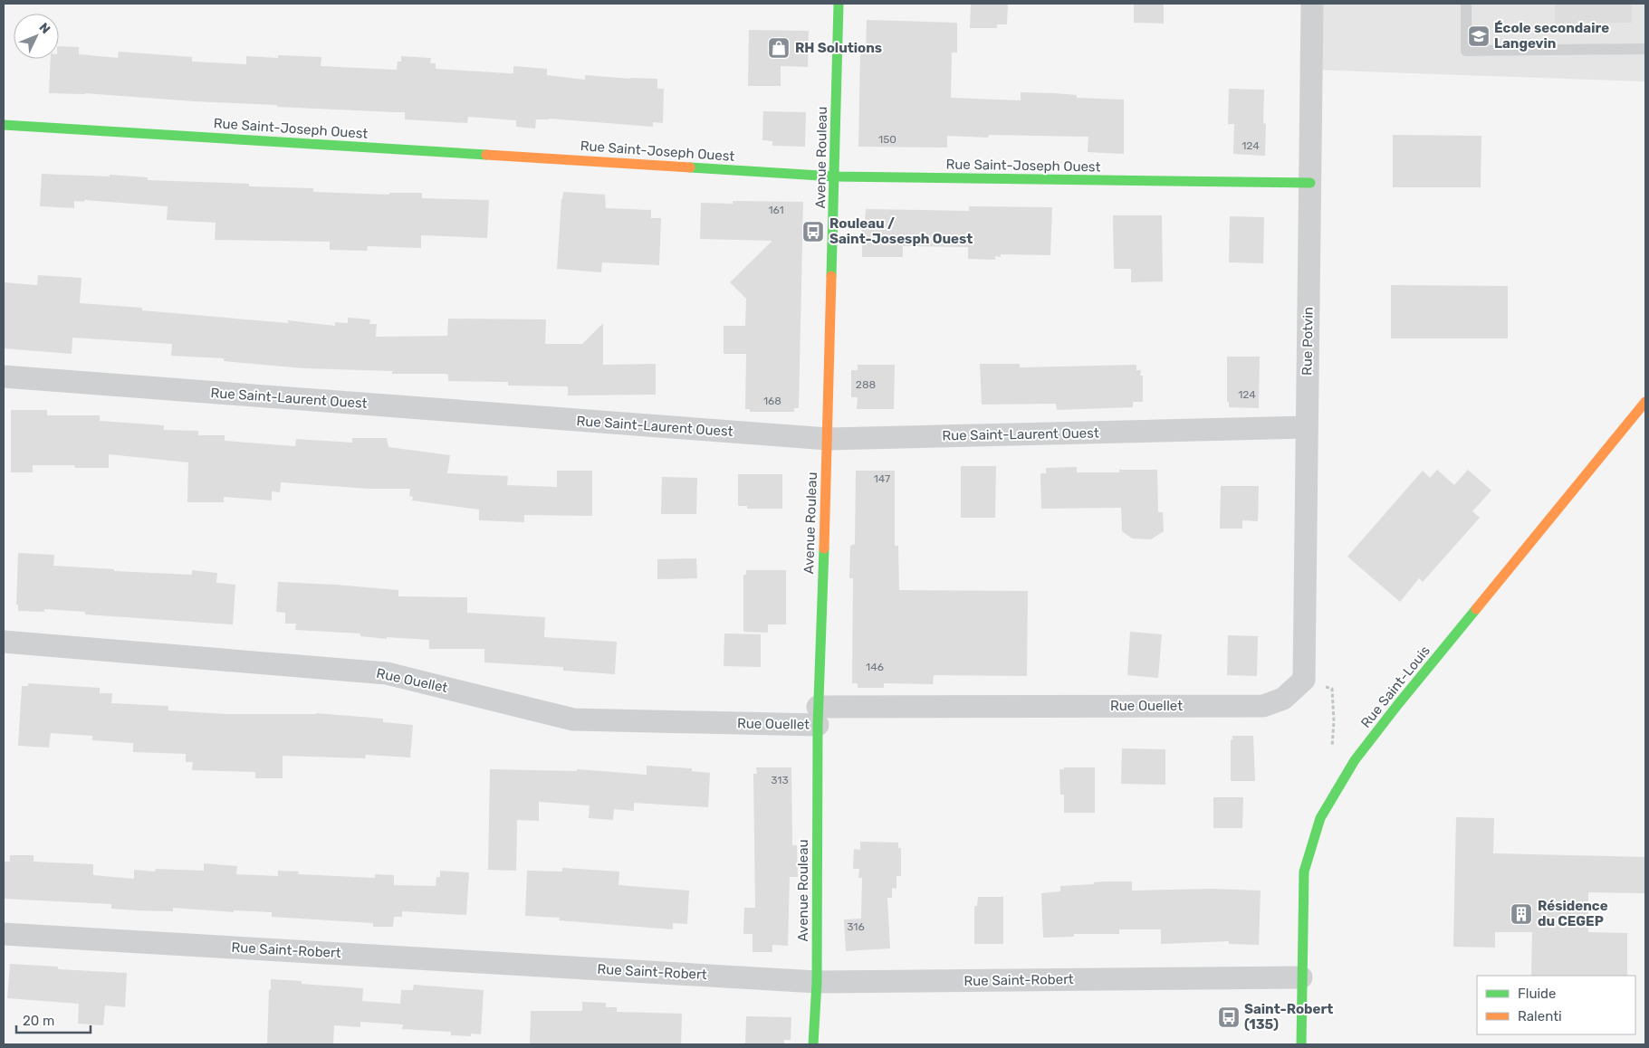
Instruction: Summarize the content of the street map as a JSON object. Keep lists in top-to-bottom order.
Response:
{
  "streets": {
    "street": [
      "Rue Saint-Joseph Ouest",
      "Avenue Rouleau",
      "Rue Potvin",
      "Rue Saint-Laurent Ouest",
      "Rue Ouellet",
      "Rue Saint-Louis",
      "Rue Saint-Robert"
    ]
  },
  "crossings": [
    ["Rue Saint-Joseph Ouest", "Avenue Rouleau"],
    ["Rue Saint-Joseph Ouest", "Rue Potvin"],
    ["Avenue Rouleau", "Rue Saint-Laurent Ouest"],
    ["Avenue Rouleau", "Rue Ouellet"],
    ["Avenue Rouleau", "Rue Saint-Robert"],
    ["Rue Potvin", "Rue Saint-Laurent Ouest"],
    ["Rue Potvin", "Rue Ouellet"],
    ["Rue Saint-Louis", "Rue Saint-Robert"]
  ],
  "places": {
    "school or university": ["École secondaire Langevin"],
    "shop": ["RH Solutions"],
    "bus stop": ["Rouleau / Saint-Josesph Ouest", "Saint-Robert (135)"],
    "building": ["Résidence du CEGEP"]
  },
  "house_numbers": [
    "150",
    "124",
    "161",
    "288",
    "124",
    "168",
    "147",
    "146",
    "313",
    "316"
  ],
  "legend": ["Fluide", "Ralenti"],
  "scale_bar": "20 m",
  "north": "top right"
}
